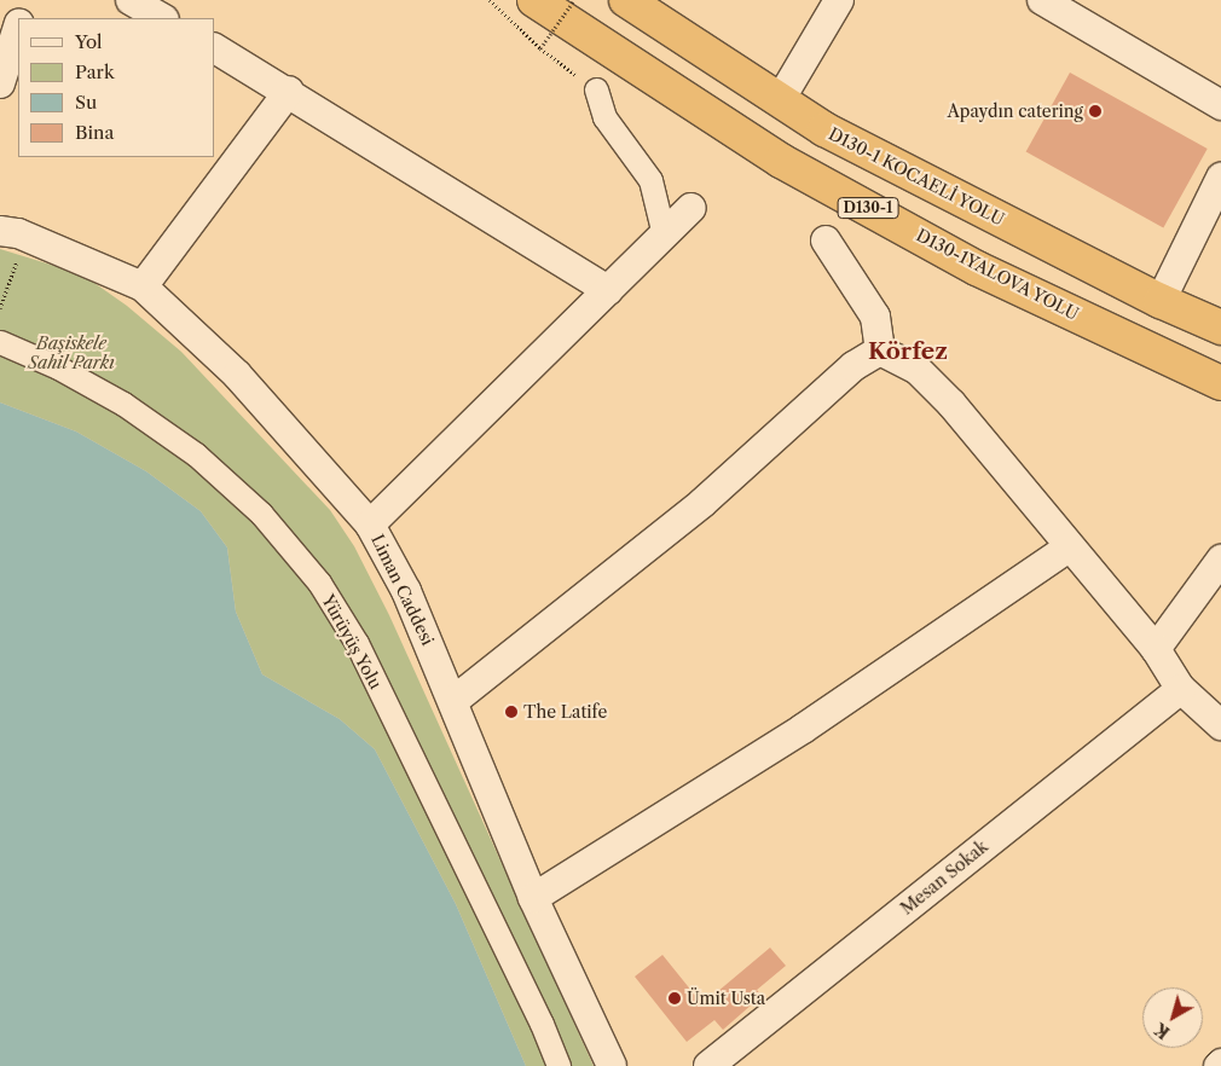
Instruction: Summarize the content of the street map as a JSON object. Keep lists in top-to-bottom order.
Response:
{
  "streets": {
    "highway": ["D130-1 KOCAELİ YOLU", "D130-1", "D130-1YALOVA YOLU"],
    "street": ["Liman Caddesi", "Yürüyüş Yolu", "Mesan Sokak"]
  },
  "districts": ["Körfez"],
  "parks": ["Başiskele Sahil Parkı"],
  "places": ["Apaydın catering", "The Latife", "Ümit Usta"],
  "legend": [
    "Yol",
    "Park",
    "Su",
    "Bina"
  ],
  "north": "bottom left"
}
